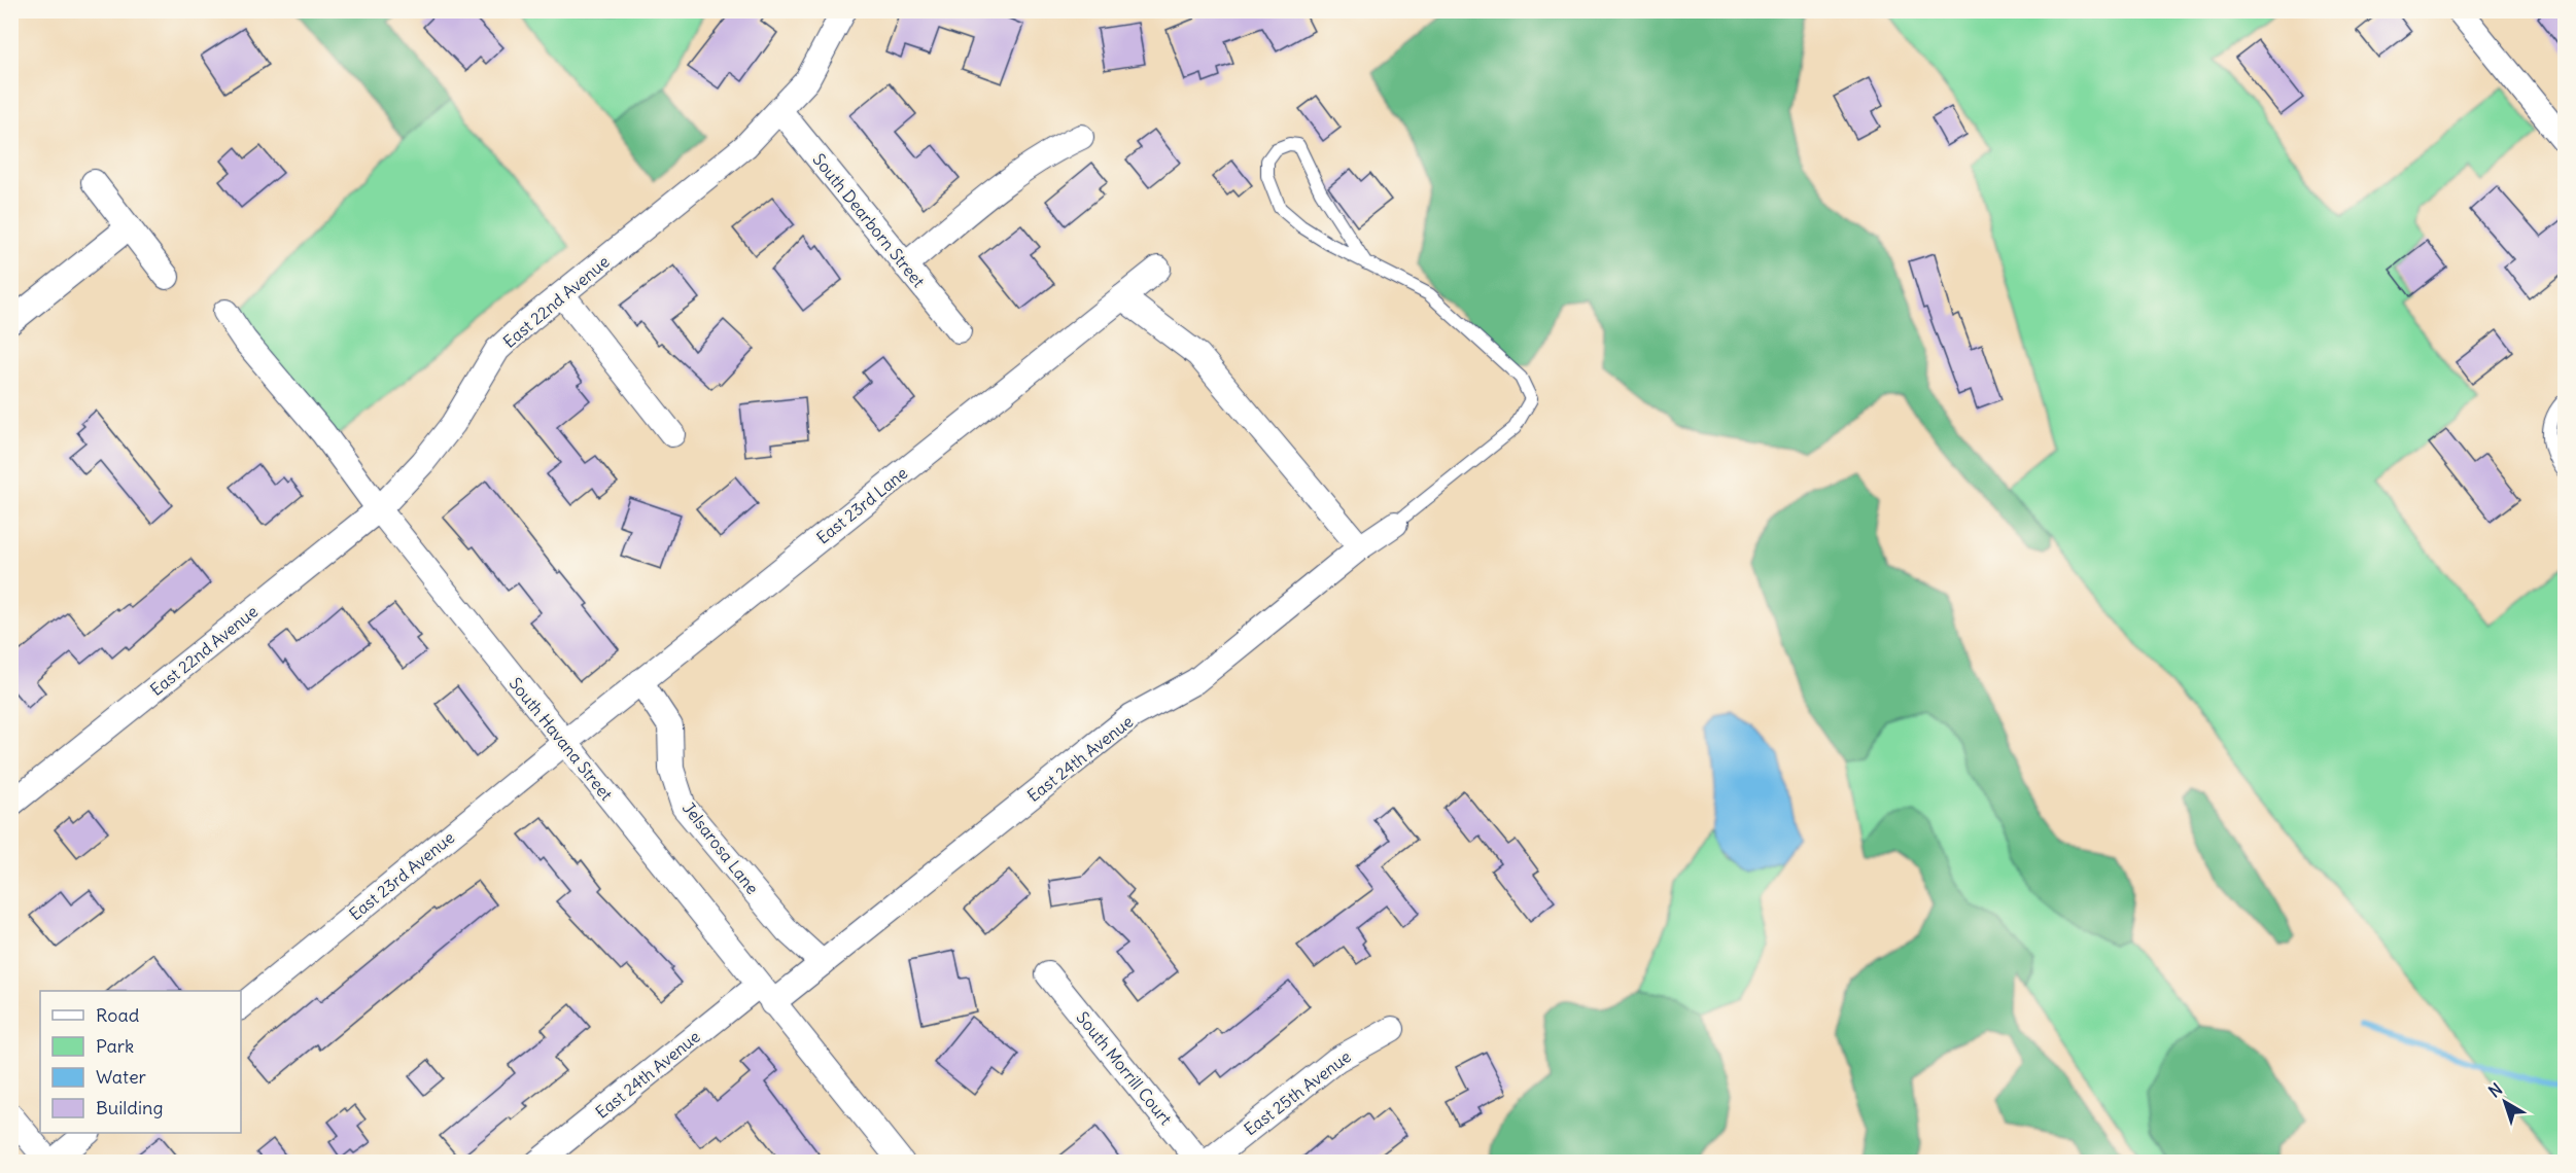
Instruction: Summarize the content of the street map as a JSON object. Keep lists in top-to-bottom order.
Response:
{
  "streets": {
    "street": [
      "South Dearborn Street",
      "East 22nd Avenue",
      "East 23rd Lane",
      "South Havana Street",
      "East 24th Avenue",
      "Jelsarosa Lane",
      "East 23rd Avenue",
      "South Morrill Court",
      "East 25th Avenue"
    ]
  },
  "crossings": [
    ["South Dearborn Street", "East 22nd Avenue"],
    ["East 22nd Avenue", "South Havana Street"],
    ["East 23rd Lane", "South Havana Street"],
    ["East 23rd Lane", "Jelsarosa Lane"],
    ["East 23rd Lane", "East 23rd Avenue"],
    ["South Havana Street", "East 24th Avenue"],
    ["South Havana Street", "East 23rd Avenue"],
    ["East 24th Avenue", "Jelsarosa Lane"]
  ],
  "legend": [
    "Road",
    "Park",
    "Water",
    "Building"
  ],
  "north": "top left"
}
